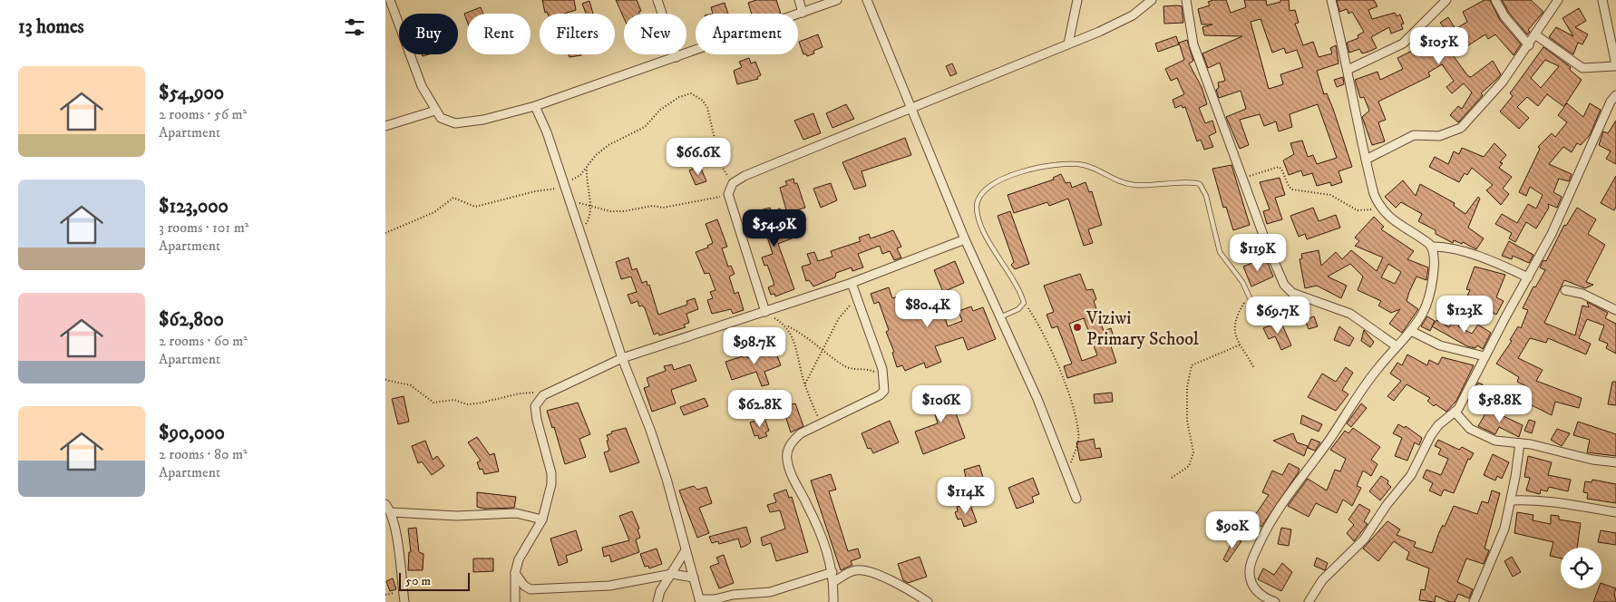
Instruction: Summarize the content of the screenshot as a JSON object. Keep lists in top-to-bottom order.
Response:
{
  "places": ["Viziwi Primary School"],
  "scale_bar": "50 m",
  "page": {
    "heading": "13 homes",
    "chip": [
      "Buy",
      "Rent",
      "Filters",
      "New",
      "Apartment"
    ],
    "price": [
      "$105K",
      "$66.6K",
      "$54.9K",
      "$119K",
      "$80.4K",
      "$123K",
      "$69.7K",
      "$98.7K",
      "$106K",
      "$58.8K",
      "$62.8K",
      "$114K",
      "$90K"
    ],
    "list": [
      {
        "name": "$54,900",
        "note": "2 rooms · 56 m² · Apartment"
      },
      {
        "name": "$123,000",
        "note": "3 rooms · 101 m² · Apartment"
      },
      {
        "name": "$62,800",
        "note": "2 rooms · 60 m² · Apartment"
      },
      {
        "name": "$90,000",
        "note": "2 rooms · 80 m² · Apartment"
      }
    ],
    "scale": "50 m"
  }
}
